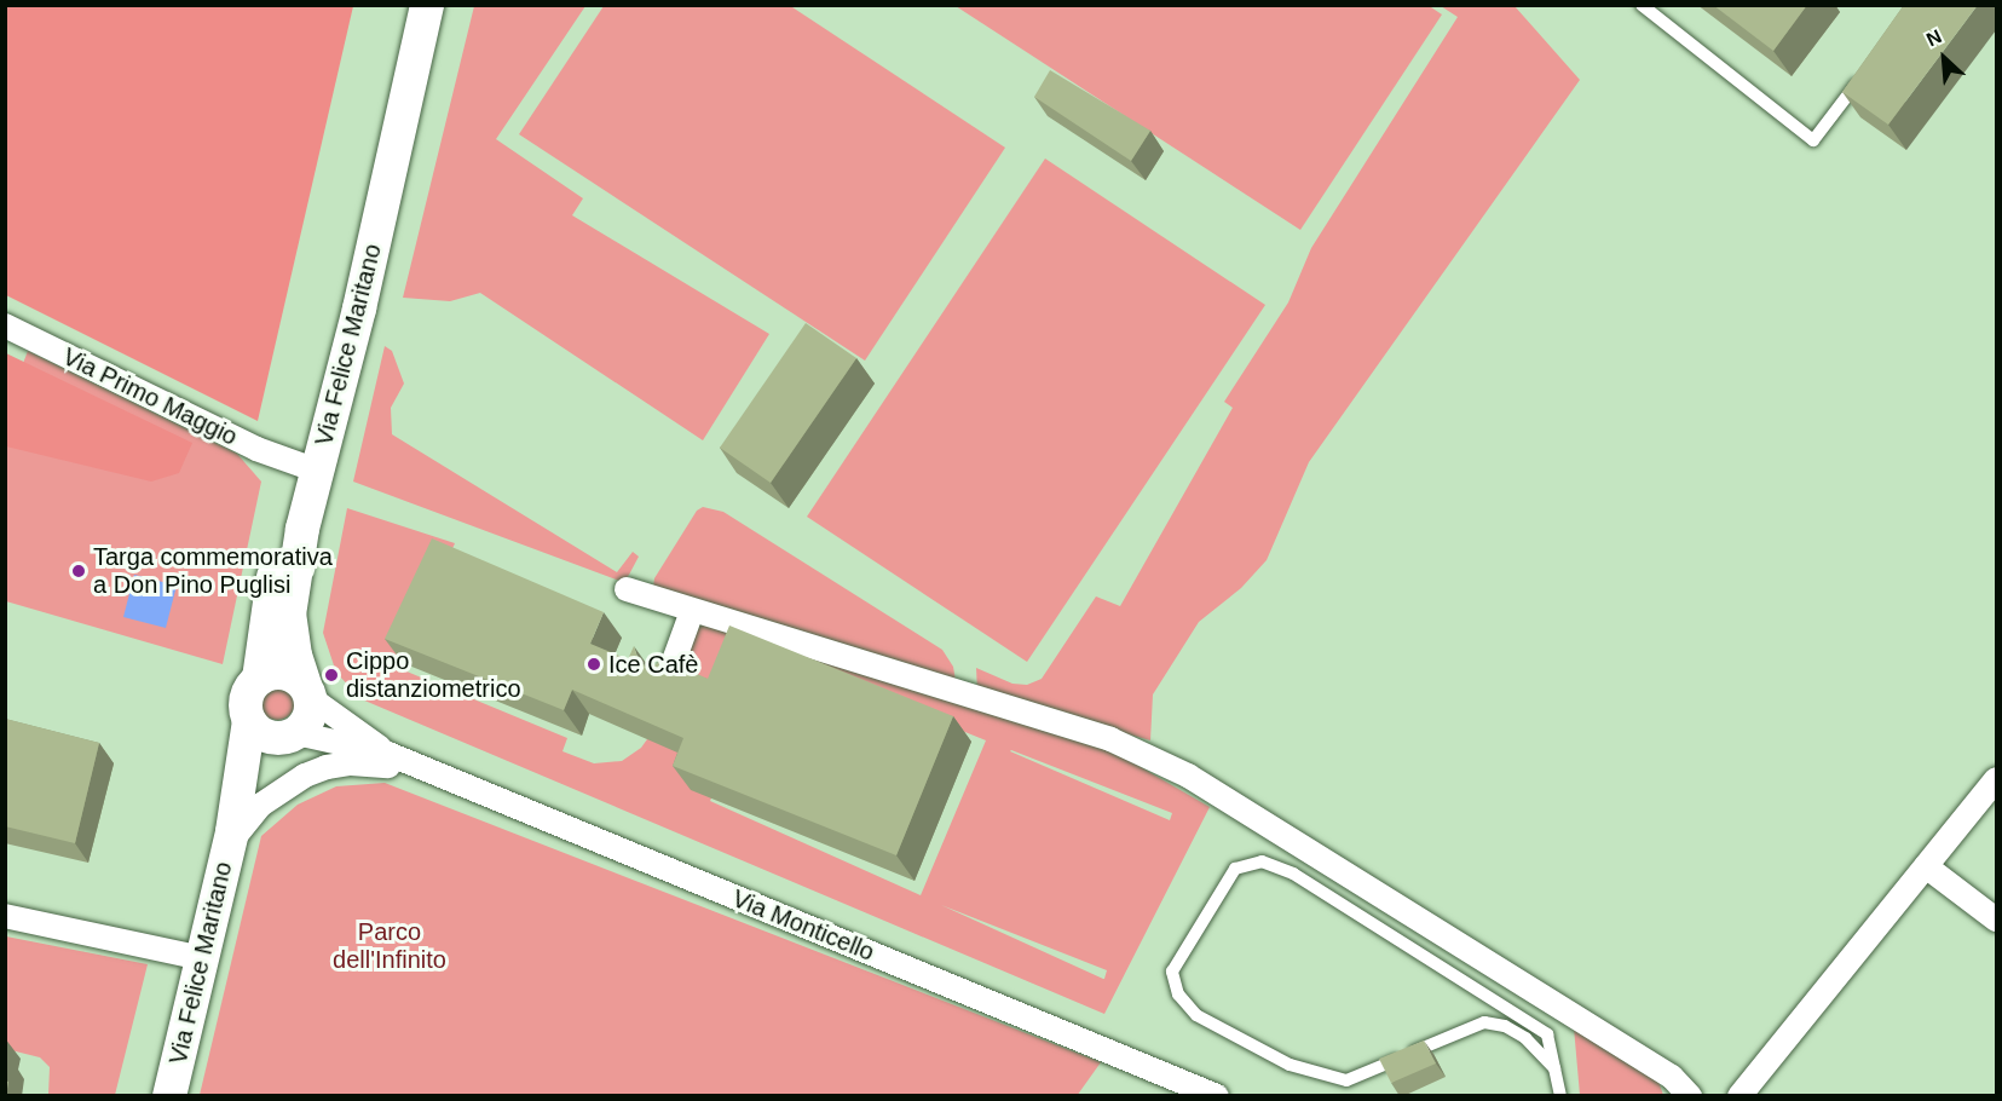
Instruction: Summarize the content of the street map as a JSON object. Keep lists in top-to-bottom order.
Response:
{
  "streets": {
    "street": ["Via Felice Maritano", "Via Primo Maggio", "Via Monticello"]
  },
  "crossings": [
    ["Via Felice Maritano", "Via Primo Maggio"],
    ["Via Felice Maritano", "Via Monticello"]
  ],
  "parks": ["Parco dell'Infinito"],
  "places": ["Targa commemorativa a Don Pino Puglisi", "Ice Cafè", "Cippo distanziometrico"],
  "north": "top left"
}
